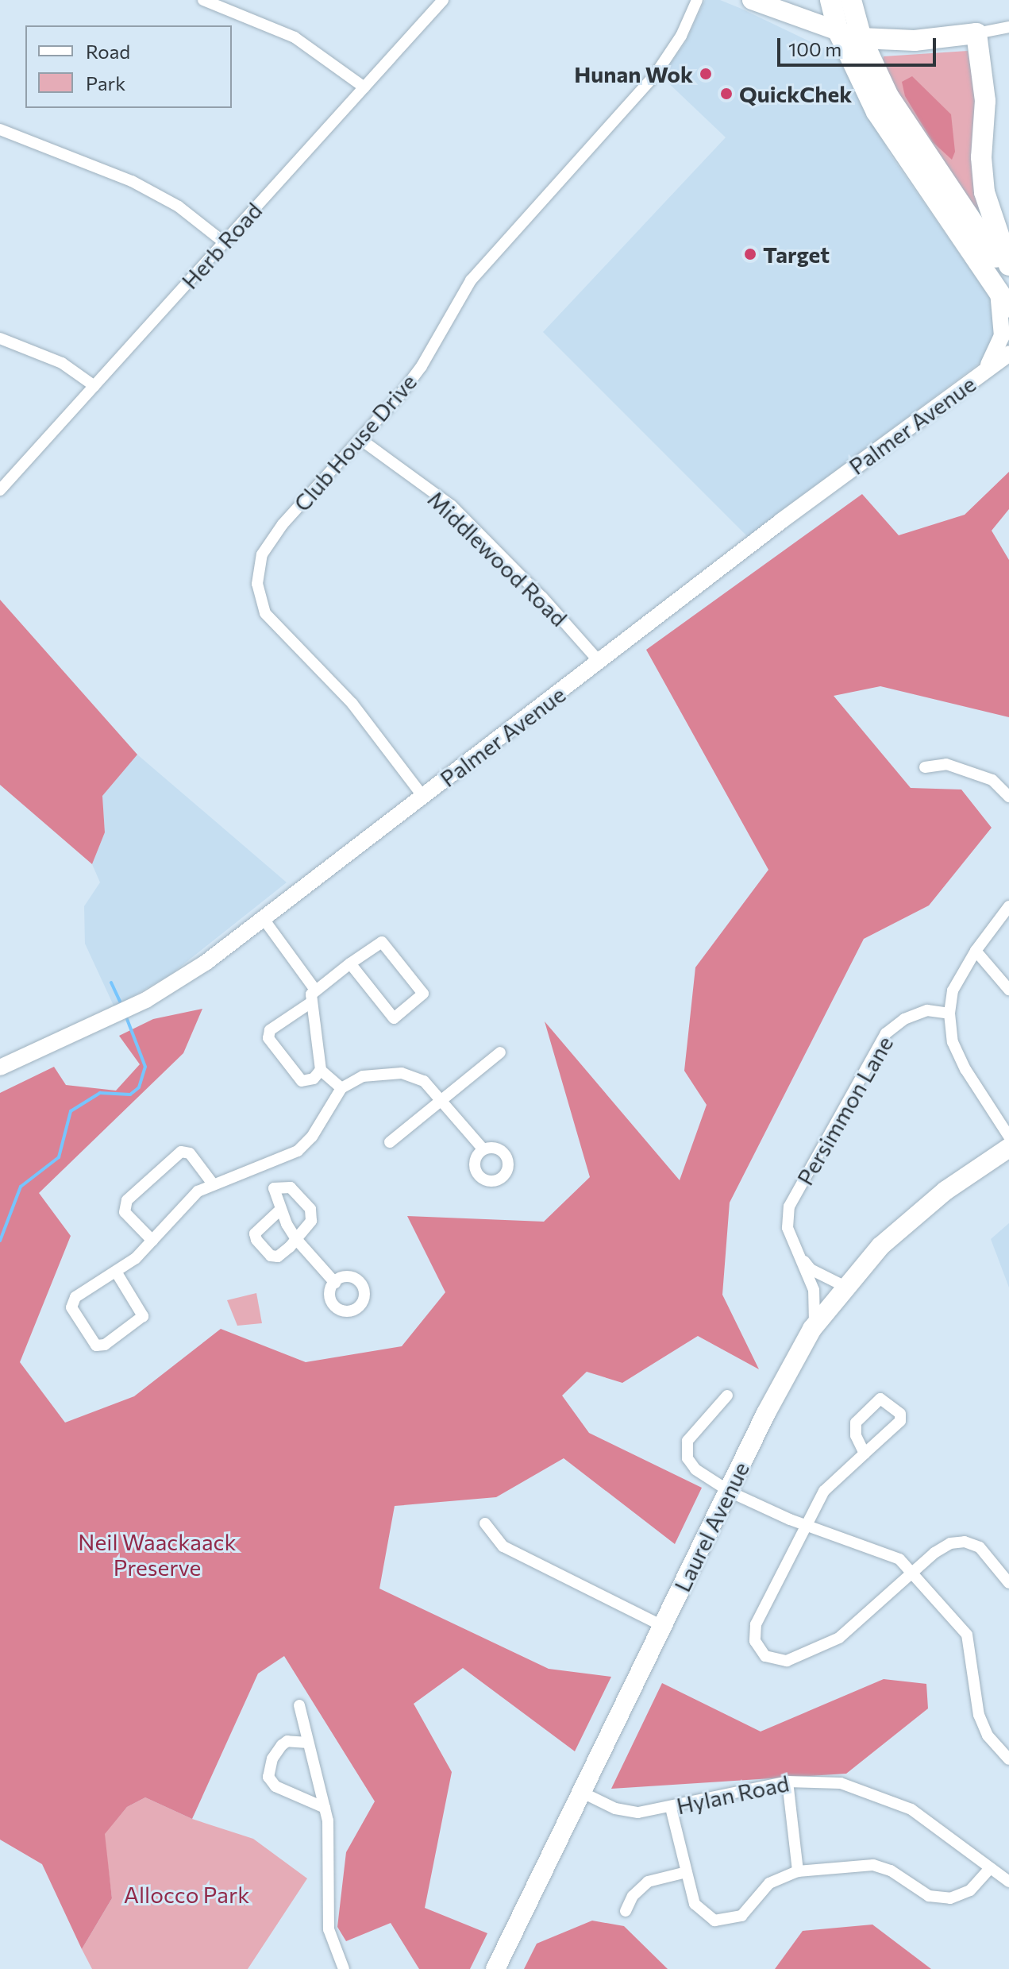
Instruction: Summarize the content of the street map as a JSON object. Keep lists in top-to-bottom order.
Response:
{
  "streets": {
    "main road": ["Laurel Avenue"],
    "street": [
      "Herb Road",
      "Palmer Avenue",
      "Club House Drive",
      "Middlewood Road",
      "Persimmon Lane",
      "Hylan Road"
    ]
  },
  "crossings": [
    ["Palmer Avenue", "Club House Drive"],
    ["Palmer Avenue", "Middlewood Road"],
    ["Club House Drive", "Middlewood Road"],
    ["Persimmon Lane", "Laurel Avenue"],
    ["Laurel Avenue", "Hylan Road"]
  ],
  "parks": ["Neil Waackaack Preserve", "Allocco Park"],
  "places": ["Hunan Wok", "QuickChek", "Target"],
  "legend": ["Road", "Park"],
  "scale_bar": "100 m"
}
